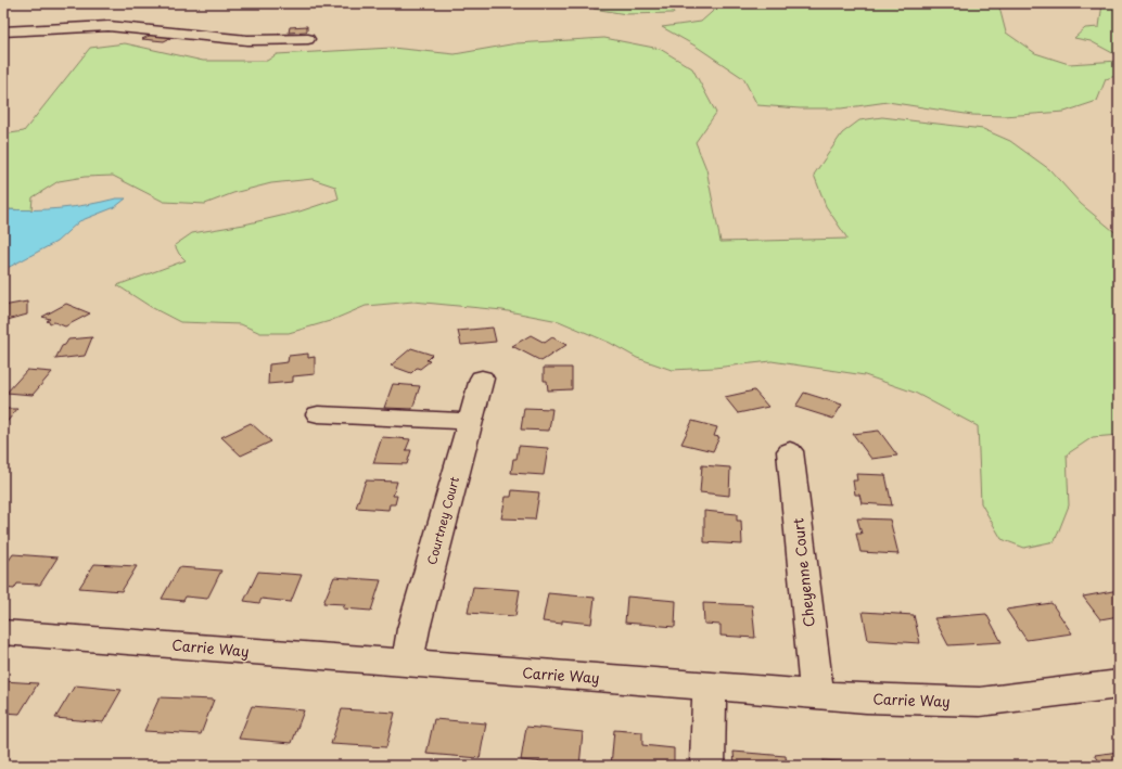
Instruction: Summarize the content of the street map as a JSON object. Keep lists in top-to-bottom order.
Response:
{
  "streets": {
    "street": ["Courtney Court", "Cheyenne Court", "Carrie Way"]
  },
  "crossings": [
    ["Courtney Court", "Carrie Way"],
    ["Cheyenne Court", "Carrie Way"]
  ]
}
